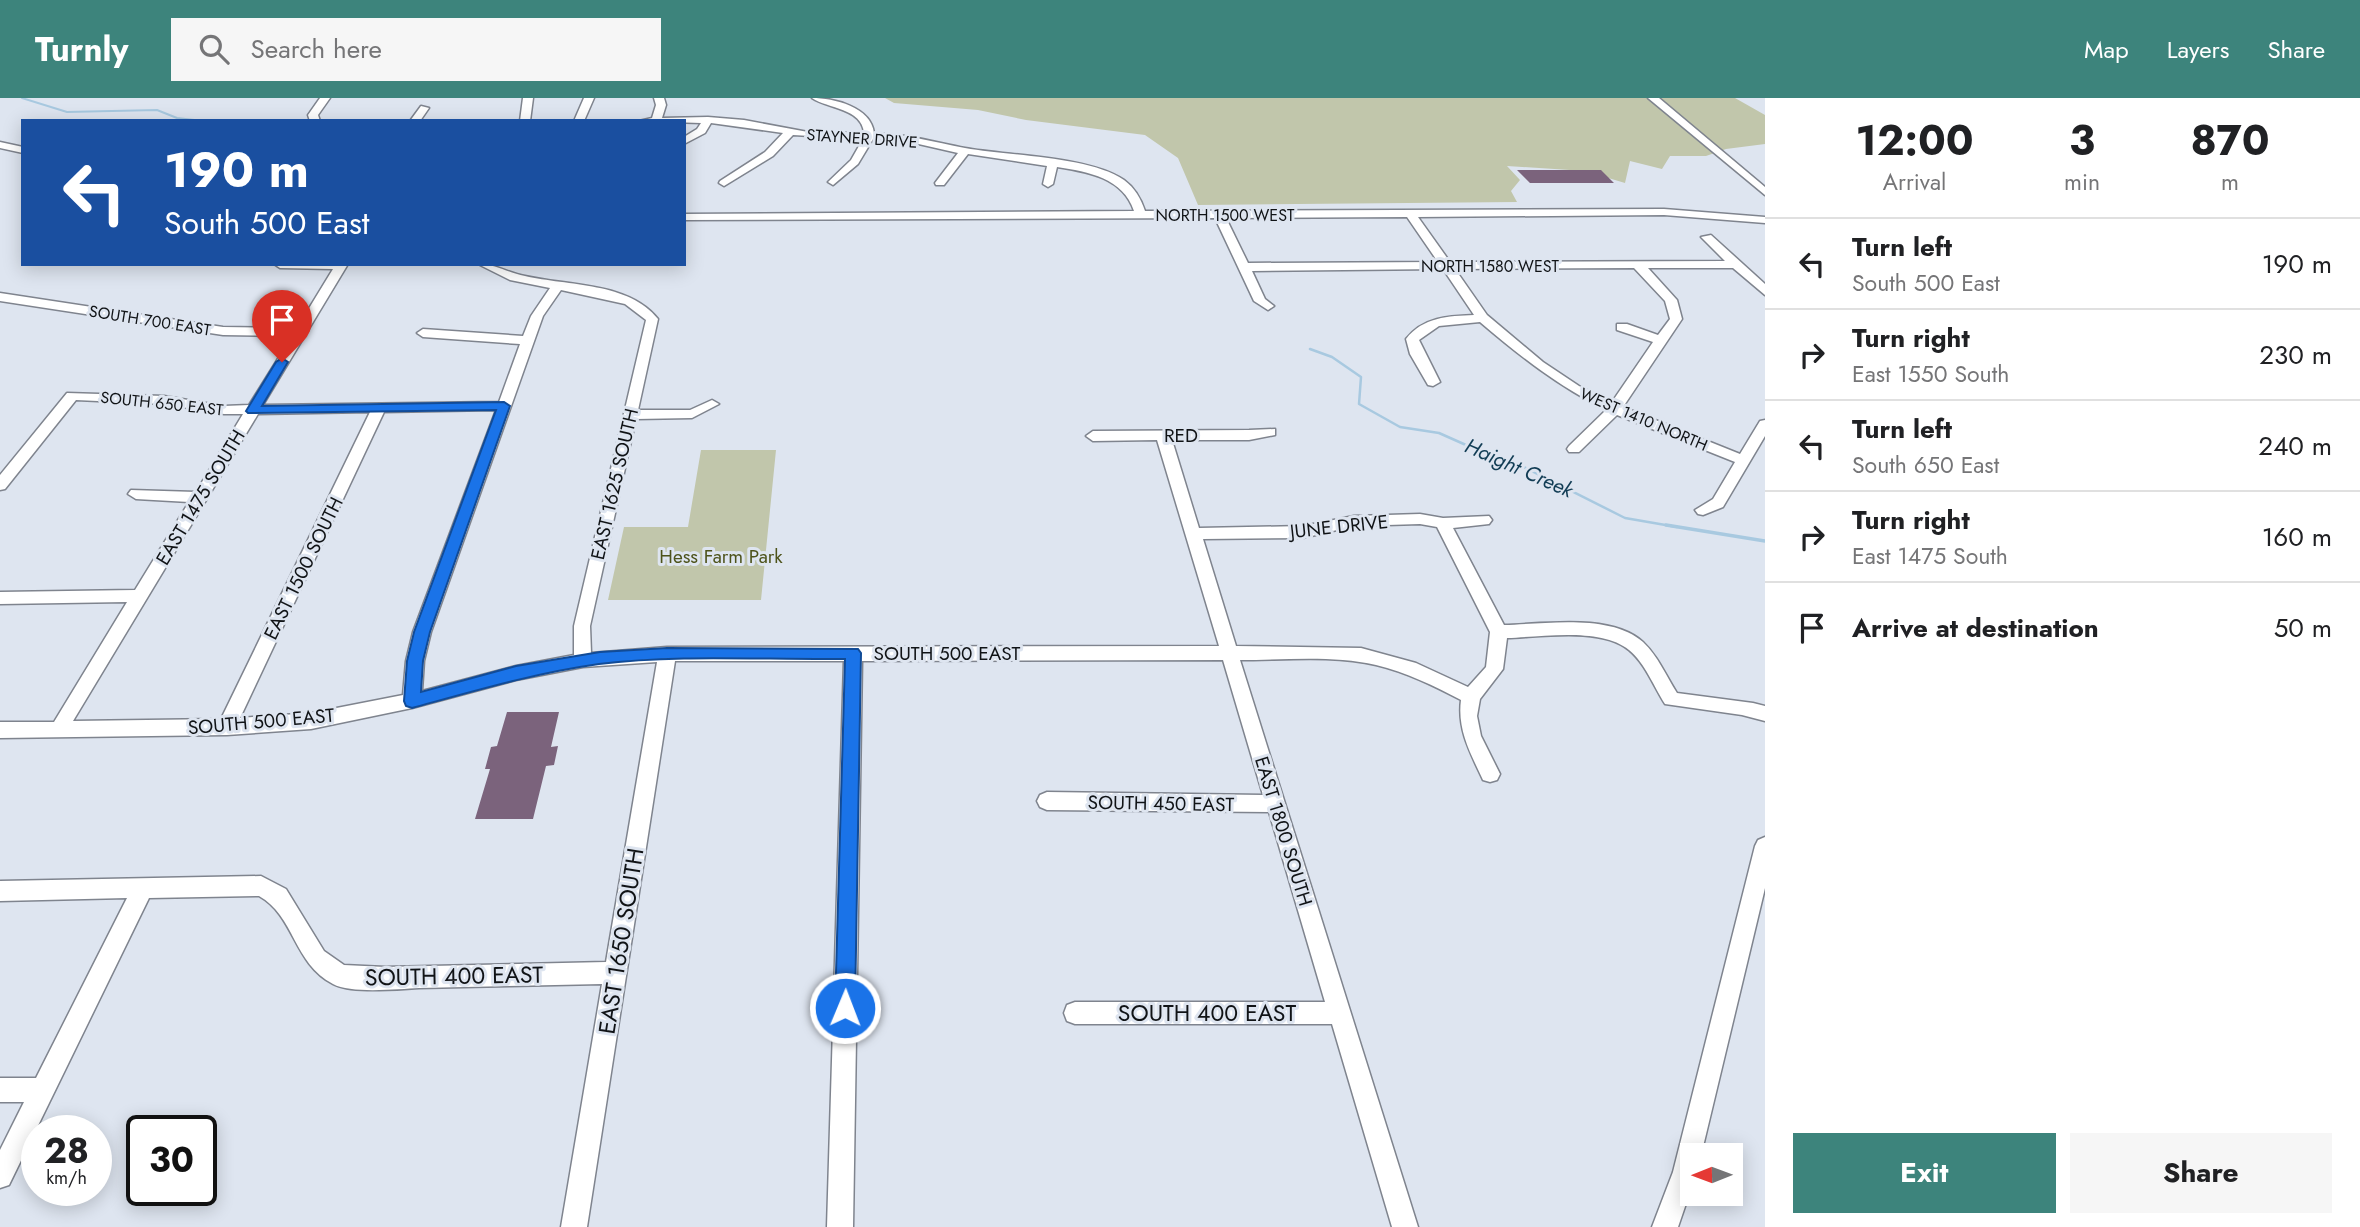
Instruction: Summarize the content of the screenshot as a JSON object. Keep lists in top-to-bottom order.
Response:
{
  "streets": {
    "street": [
      "STAYNER DRIVE",
      "NORTH 1500 WEST",
      "NORTH 1580 WEST",
      "SOUTH 700 EAST",
      "SOUTH 650 EAST",
      "WEST 1410 NORTH",
      "RED",
      "EAST 1625 SOUTH",
      "EAST 1475 SOUTH",
      "JUNE DRIVE",
      "EAST 1500 SOUTH",
      "SOUTH 500 EAST",
      "SOUTH 450 EAST",
      "EAST 1800 SOUTH",
      "EAST 1650 SOUTH",
      "SOUTH 400 EAST"
    ]
  },
  "crossings": [
    ["STAYNER DRIVE", "NORTH 1500 WEST"],
    ["NORTH 1500 WEST", "WEST 1410 NORTH"],
    ["NORTH 1580 WEST", "WEST 1410 NORTH"],
    ["SOUTH 700 EAST", "EAST 1475 SOUTH"],
    ["SOUTH 650 EAST", "EAST 1475 SOUTH"],
    ["SOUTH 650 EAST", "EAST 1500 SOUTH"],
    ["RED", "EAST 1800 SOUTH"],
    ["EAST 1625 SOUTH", "SOUTH 500 EAST"],
    ["EAST 1475 SOUTH", "SOUTH 500 EAST"],
    ["JUNE DRIVE", "EAST 1800 SOUTH"],
    ["EAST 1500 SOUTH", "SOUTH 500 EAST"],
    ["SOUTH 500 EAST", "EAST 1800 SOUTH"],
    ["SOUTH 500 EAST", "EAST 1650 SOUTH"],
    ["SOUTH 450 EAST", "EAST 1800 SOUTH"],
    ["EAST 1800 SOUTH", "SOUTH 400 EAST"],
    ["EAST 1650 SOUTH", "SOUTH 400 EAST"]
  ],
  "water": ["Haight Creek"],
  "parks": ["Hess Farm Park"],
  "north": "left",
  "page": {
    "header": "Turnly",
    "search": "Search here",
    "nav": ["Map", "Layers", "Share"],
    "eta": [
      "12:00",
      "Arrival",
      "3",
      "min",
      "870",
      "m"
    ],
    "turn": ["190 m", "South 500 East"],
    "list": [
      {
        "name": "Turn left",
        "note": "South 500 East",
        "value": "190 m"
      },
      {
        "name": "Turn right",
        "note": "East 1550 South",
        "value": "230 m"
      },
      {
        "name": "Turn left",
        "note": "South 650 East",
        "value": "240 m"
      },
      {
        "name": "Turn right",
        "note": "East 1475 South",
        "value": "160 m"
      },
      {
        "name": "Arrive at destination",
        "value": "50 m"
      }
    ],
    "speed": "28 km/h",
    "limit": "30",
    "buttons": ["Exit", "Share"]
  }
}
